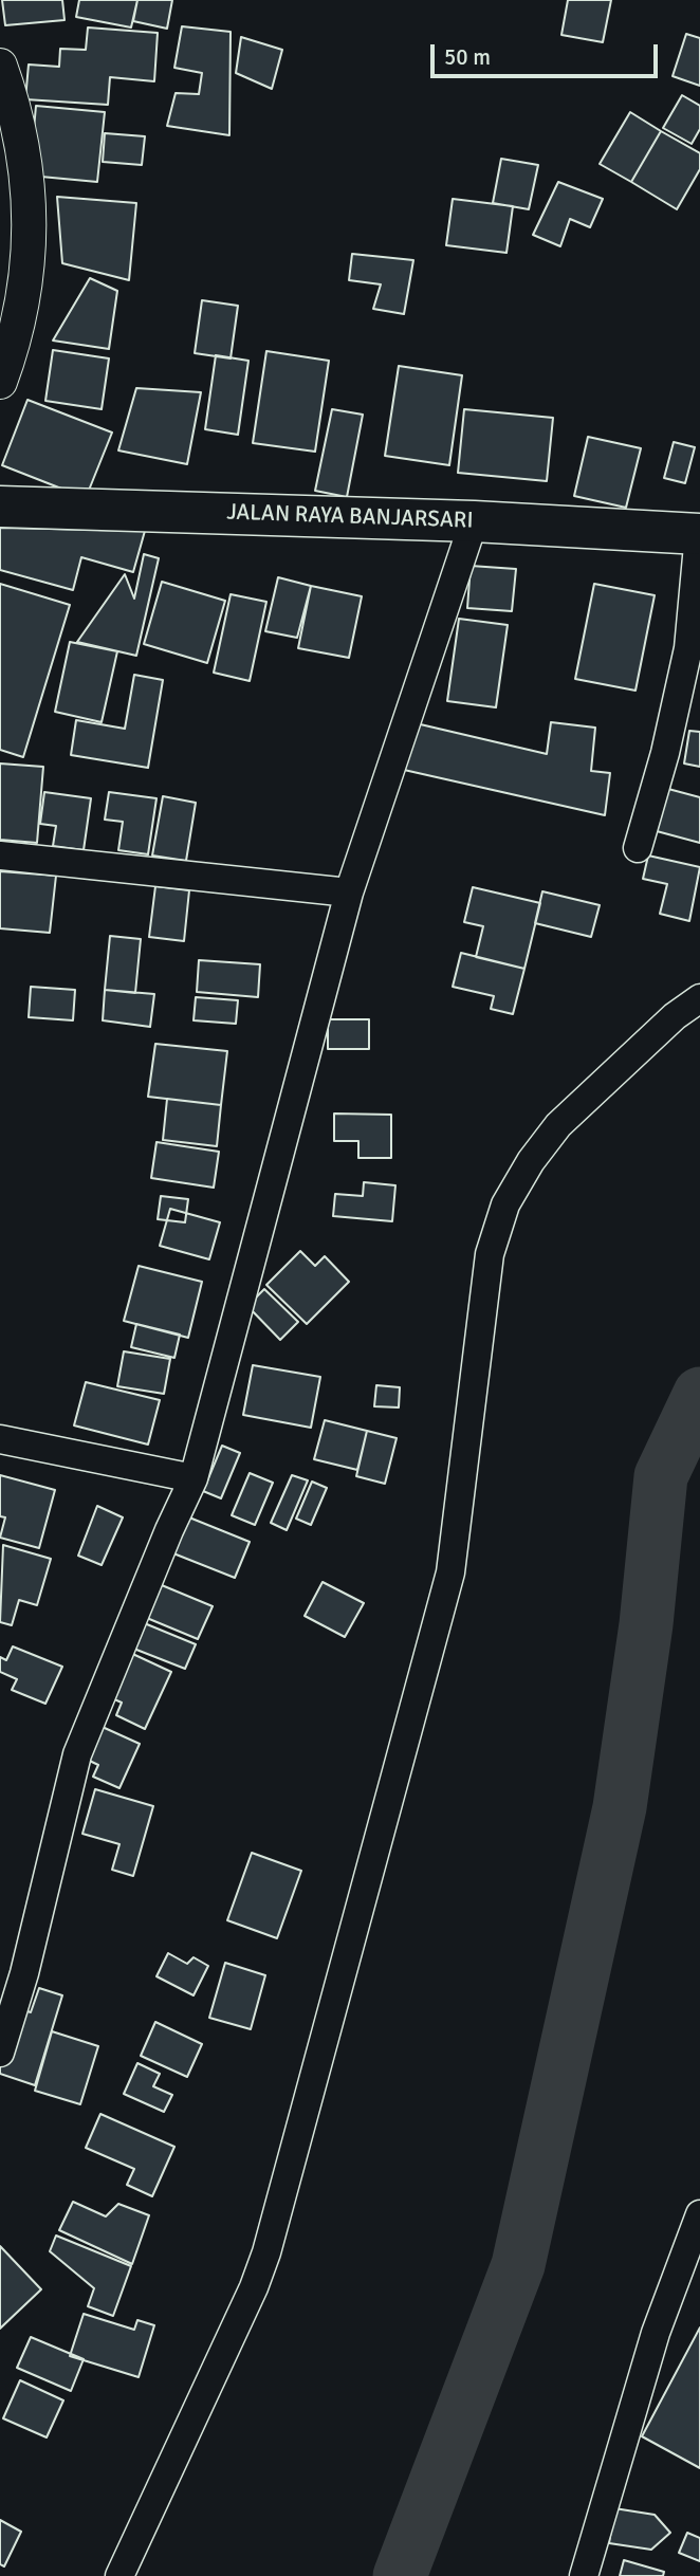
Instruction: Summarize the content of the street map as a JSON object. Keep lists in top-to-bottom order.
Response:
{
  "streets": {
    "highway": ["JALAN RAYA BANJARSARI"]
  },
  "scale_bar": "50 m"
}
